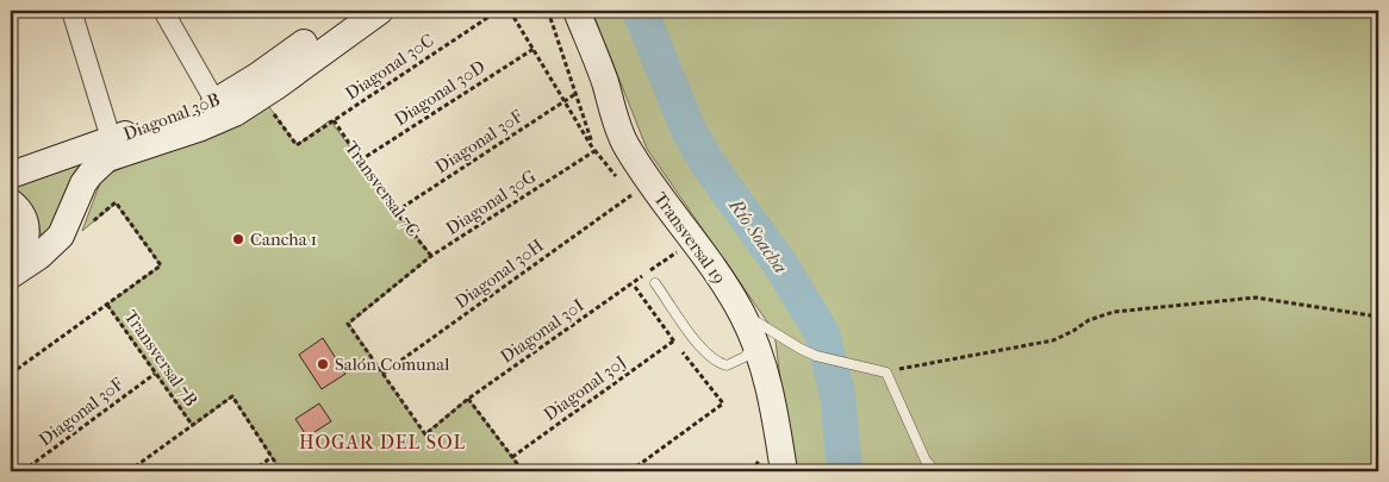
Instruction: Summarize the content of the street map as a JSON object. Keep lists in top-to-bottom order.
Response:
{
  "streets": {
    "main road": ["Diagonal 30B", "Transversal 19"],
    "path": [
      "Diagonal 30C",
      "Diagonal 30D",
      "Diagonal 30F",
      "Transversal 7C",
      "Diagonal 30G",
      "Diagonal 30H",
      "Diagonal 30I",
      "Transversal 7B",
      "Diagonal 30J"
    ]
  },
  "crossings": [
    ["Diagonal 30C", "Transversal 7C"],
    ["Diagonal 30D", "Transversal 7C"],
    ["Diagonal 30F", "Transversal 7C"],
    ["Diagonal 30F", "Diagonal 30G"],
    ["Diagonal 30F", "Transversal 7B"],
    ["Transversal 7C", "Diagonal 30G"],
    ["Diagonal 30G", "Diagonal 30H"],
    ["Diagonal 30G", "Diagonal 30I"],
    ["Diagonal 30H", "Diagonal 30I"]
  ],
  "districts": ["HOGAR DEL SOL"],
  "water": ["Río Soacha"],
  "places": ["Cancha 1", "Salón Comunal"]
}
